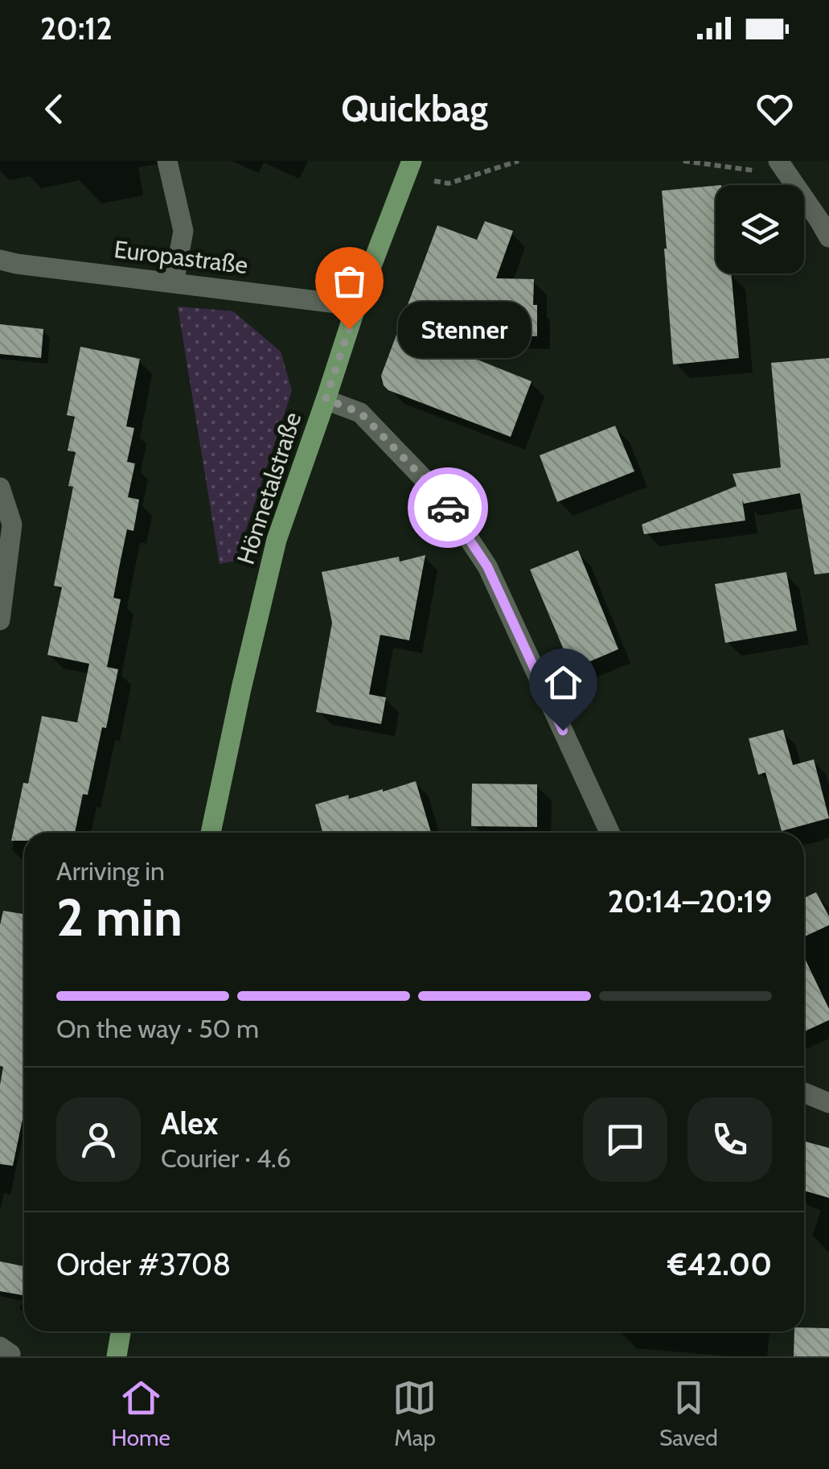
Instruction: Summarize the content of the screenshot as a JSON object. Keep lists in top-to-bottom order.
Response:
{
  "streets": {
    "main road": ["Hönnetalstraße"],
    "street": ["Europastraße"]
  },
  "crossings": [
    ["Europastraße", "Hönnetalstraße"]
  ],
  "places": ["Stenner"],
  "page": {
    "status": "20:12",
    "header": "Quickbag",
    "bubble": "Stenner",
    "heading": ["2 min", "Arriving in", "20:14–20:19"],
    "panel": [
      "Alex",
      "Courier · 4.6",
      "Order #3708",
      "€42.00"
    ],
    "bar": "On the way · 50 m",
    "tabs": ["Home", "Map", "Saved"]
  }
}
